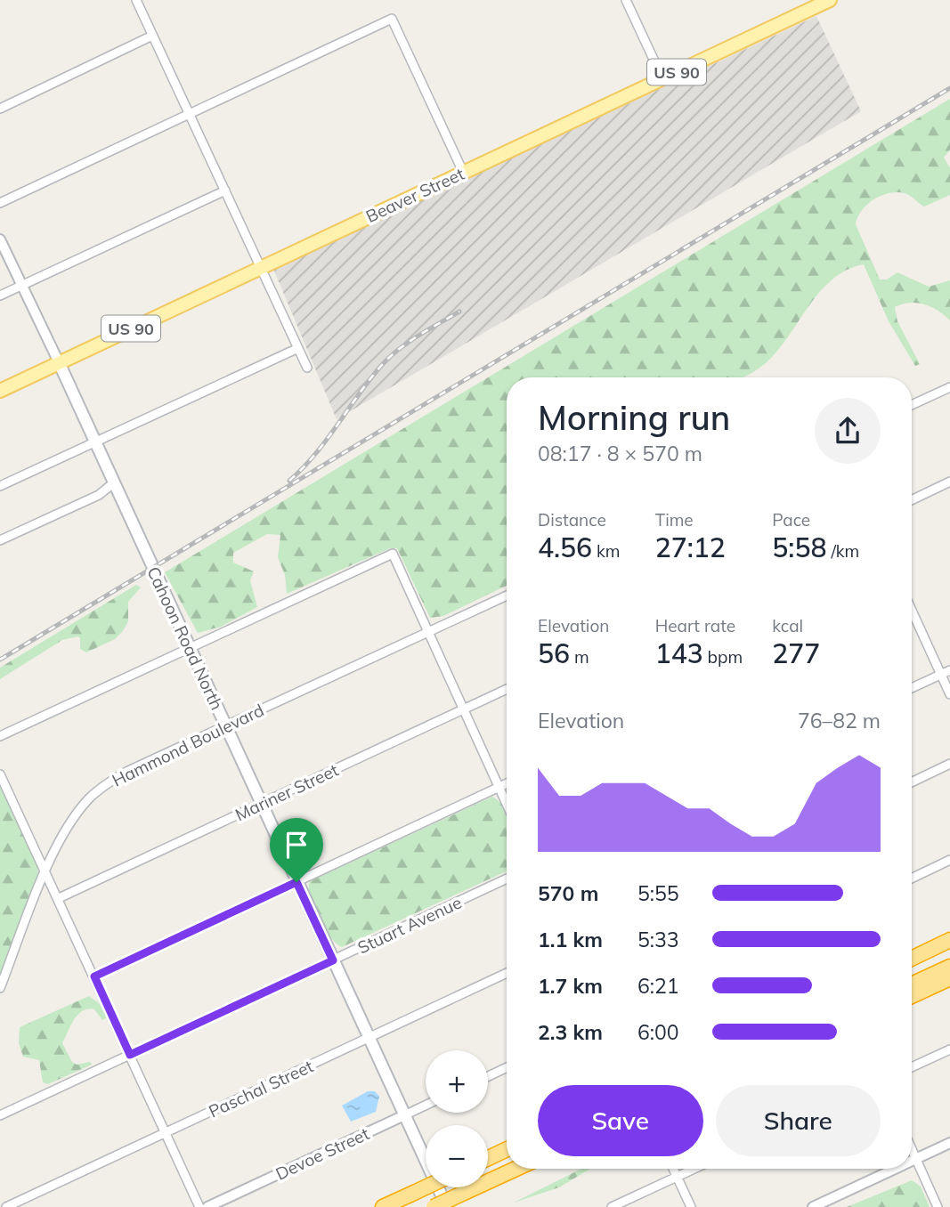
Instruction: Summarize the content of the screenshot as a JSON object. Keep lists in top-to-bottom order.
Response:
{
  "streets": {
    "main road": ["US 90", "Beaver Street", "Cahoon Road North"],
    "street": [
      "Hammond Boulevard",
      "Mariner Street",
      "Stuart Avenue",
      "Paschal Street",
      "Devoe Street"
    ]
  },
  "crossings": [
    ["Beaver Street", "Cahoon Road North"],
    ["Cahoon Road North", "Hammond Boulevard"],
    ["Cahoon Road North", "Mariner Street"],
    ["Cahoon Road North", "Stuart Avenue"],
    ["Cahoon Road North", "Paschal Street"],
    ["Cahoon Road North", "Devoe Street"]
  ],
  "page": {
    "heading": ["Morning run", "08:17 · 8 × 570 m"],
    "stats": [
      ["Distance", "4.56 km"],
      ["Time", "27:12"],
      ["Pace", "5:58 /km"],
      ["Elevation", "56 m"],
      ["Heart rate", "143 bpm"],
      ["kcal", "277"]
    ],
    "chart": ["Elevation", "76–82 m"],
    "list": [
      {
        "name": "570 m",
        "note": "5:55"
      },
      {
        "name": "1.1 km",
        "note": "5:33"
      },
      {
        "name": "1.7 km",
        "note": "6:21"
      },
      {
        "name": "2.3 km",
        "note": "6:00"
      }
    ],
    "map_buttons": ["+", "−"],
    "buttons": ["Save", "Share"]
  }
}
